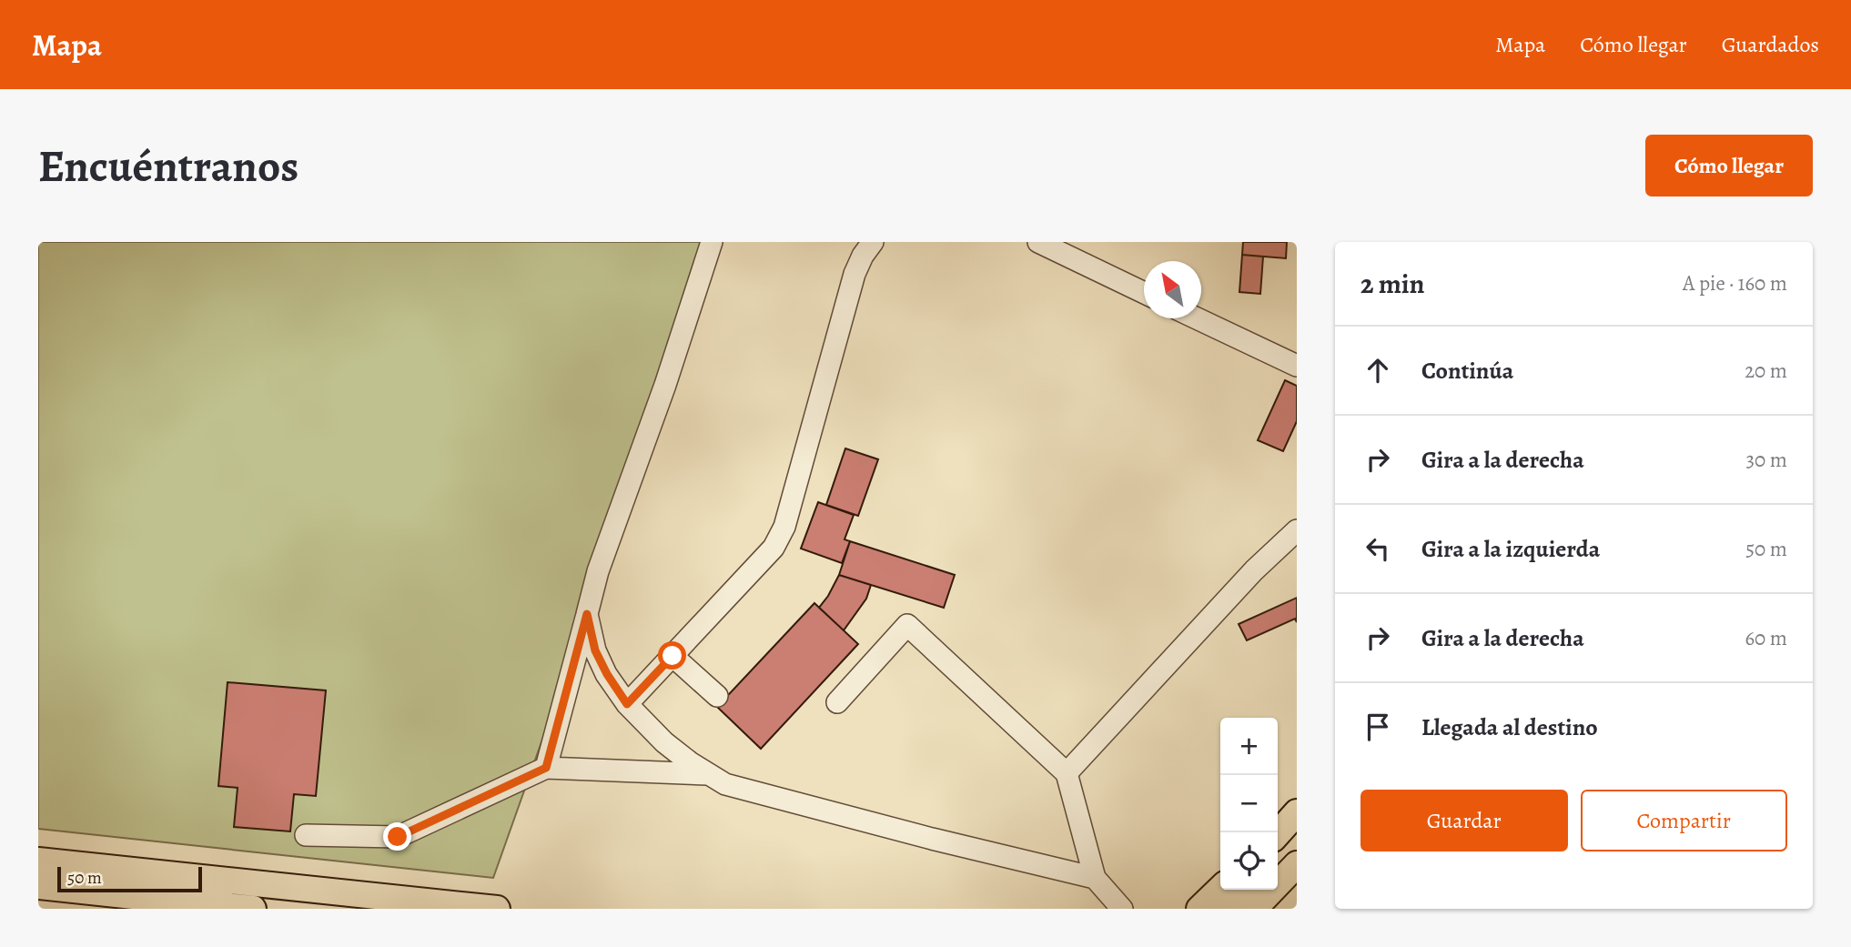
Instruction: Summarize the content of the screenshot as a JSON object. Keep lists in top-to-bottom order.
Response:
{
  "scale_bar": "50 m",
  "north": "top left",
  "page": {
    "header": "Mapa",
    "nav": ["Mapa", "Cómo llegar", "Guardados"],
    "buttons": [
      "Cómo llegar",
      ["Guardar", "Compartir"]
    ],
    "title": "Encuéntranos",
    "heading": ["2 min", "A pie · 160 m"],
    "list": [
      ["Continúa", "20 m"],
      ["Gira a la derecha", "30 m"],
      ["Gira a la izquierda", "50 m"],
      ["Gira a la derecha", "60 m"],
      "Llegada al destino"
    ],
    "map_buttons": ["+", "−"],
    "scale": "50 m"
  }
}
